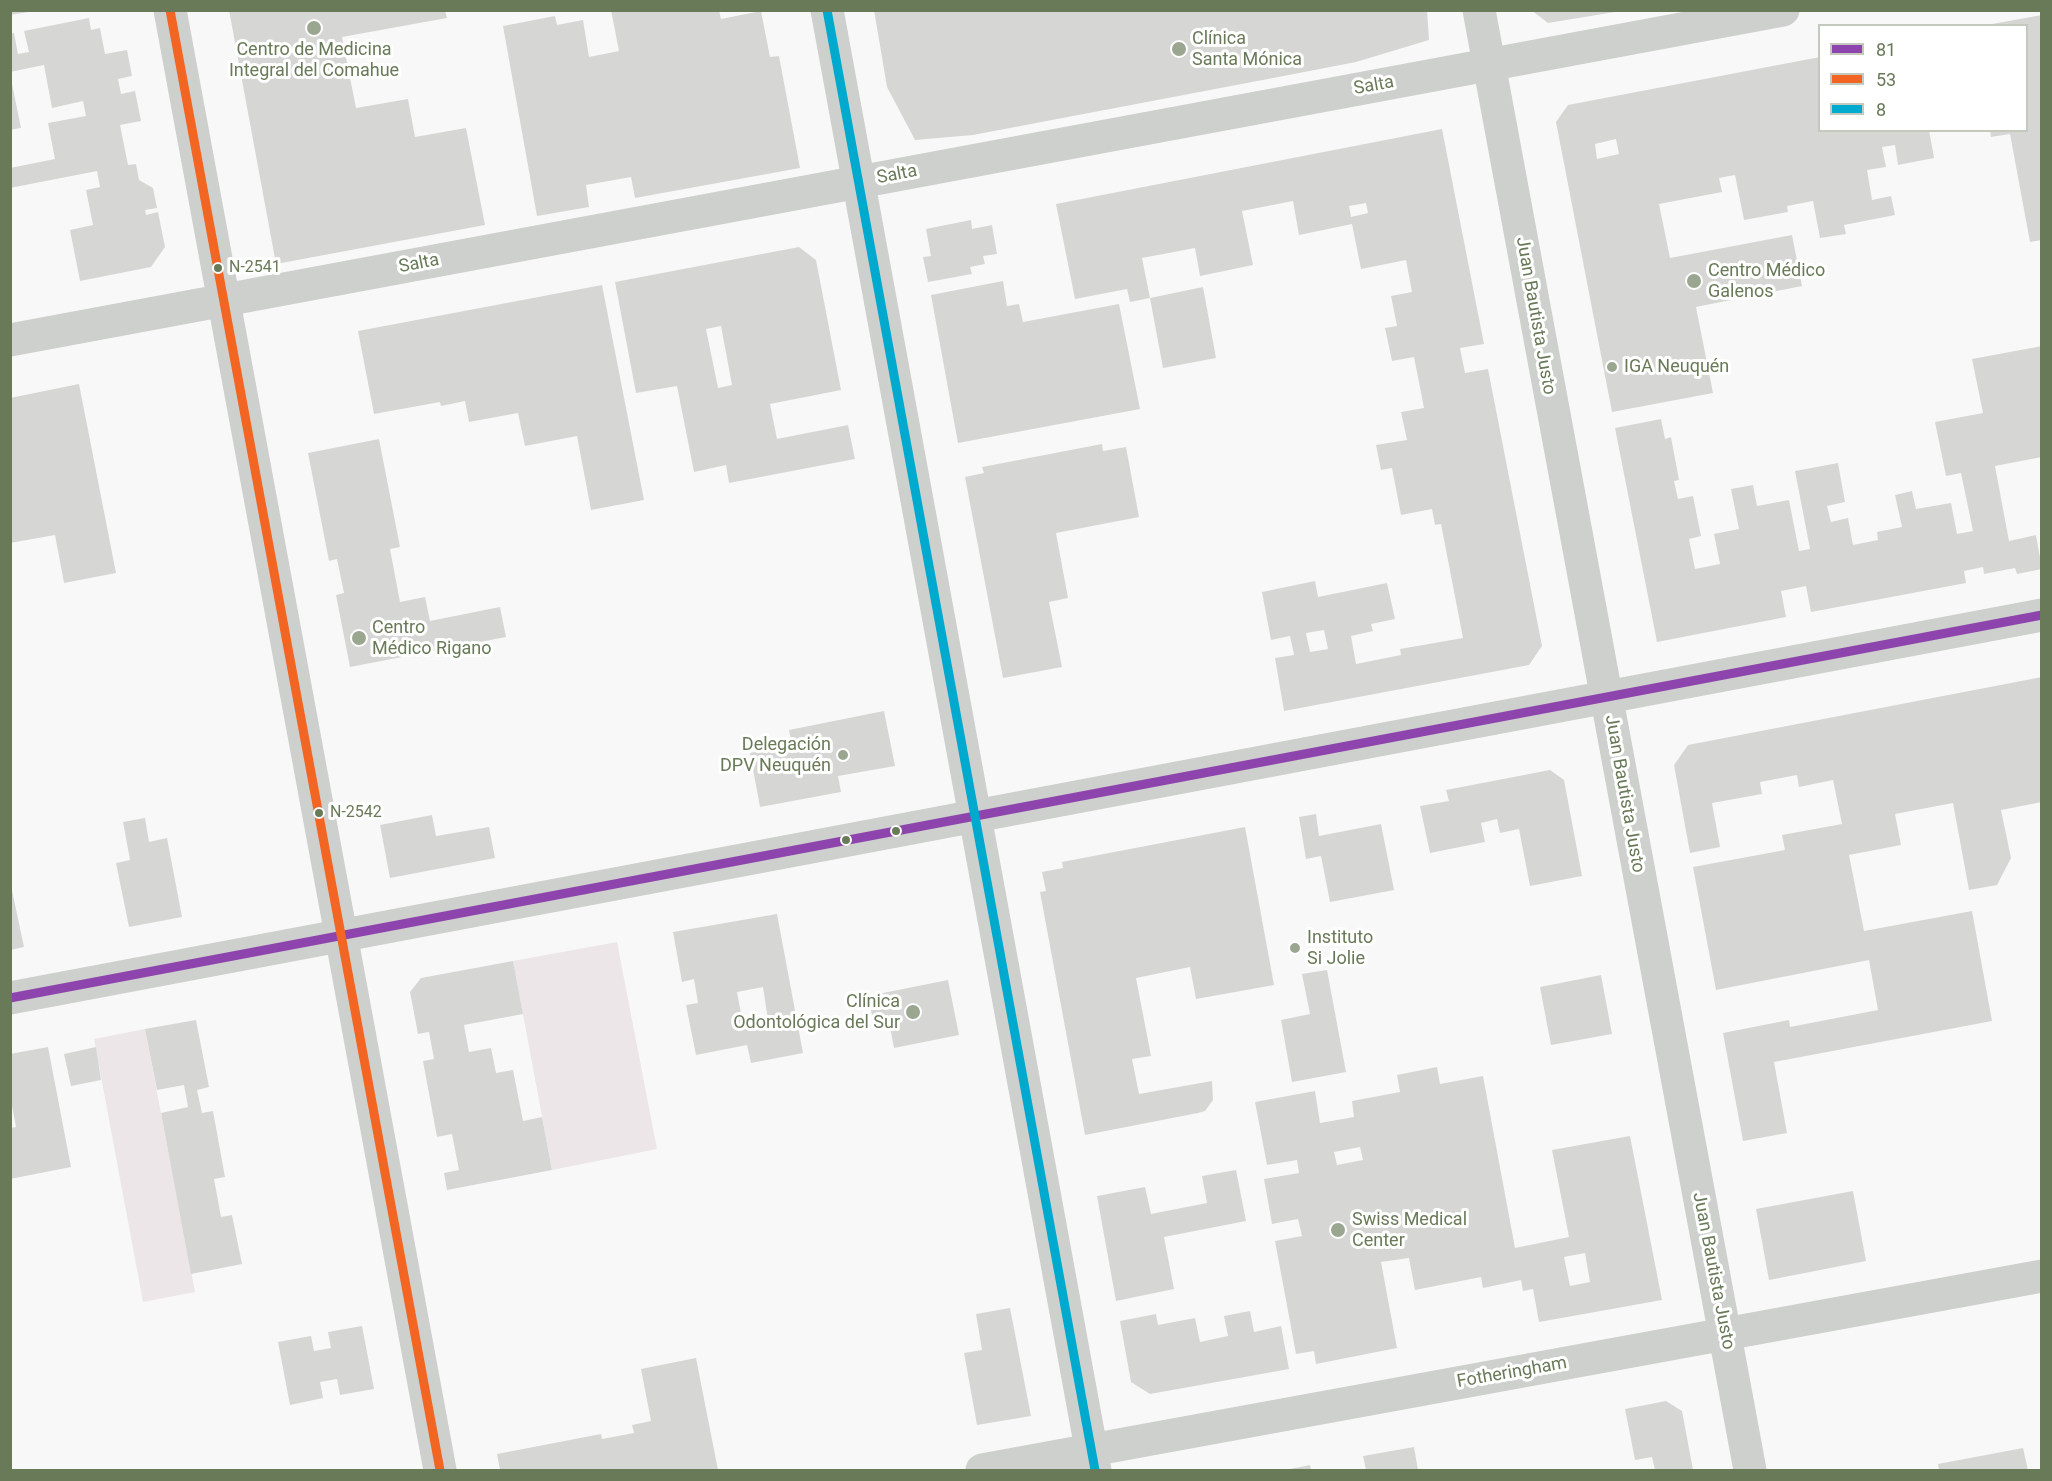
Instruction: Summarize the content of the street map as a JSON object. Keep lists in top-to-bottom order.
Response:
{
  "streets": {
    "street": ["Salta", "Juan Bautista Justo", "Fotheringham"]
  },
  "crossings": [
    ["Salta", "Juan Bautista Justo"],
    ["Juan Bautista Justo", "Fotheringham"]
  ],
  "places": [
    "Centro de Medicina Integral del Comahue",
    "Clínica Santa Mónica",
    "N-2541",
    "Centro Médico Galenos",
    "IGA Neuquén",
    "Centro Médico Rigano",
    "Delegación DPV Neuquén",
    "N-2542",
    "Instituto Si Jolie",
    "Clínica Odontológica del Sur",
    "Swiss Medical Center"
  ],
  "lines": ["transit line 53", "transit line 8", "transit line 81"],
  "legend": ["81", "53", "8"]
}
